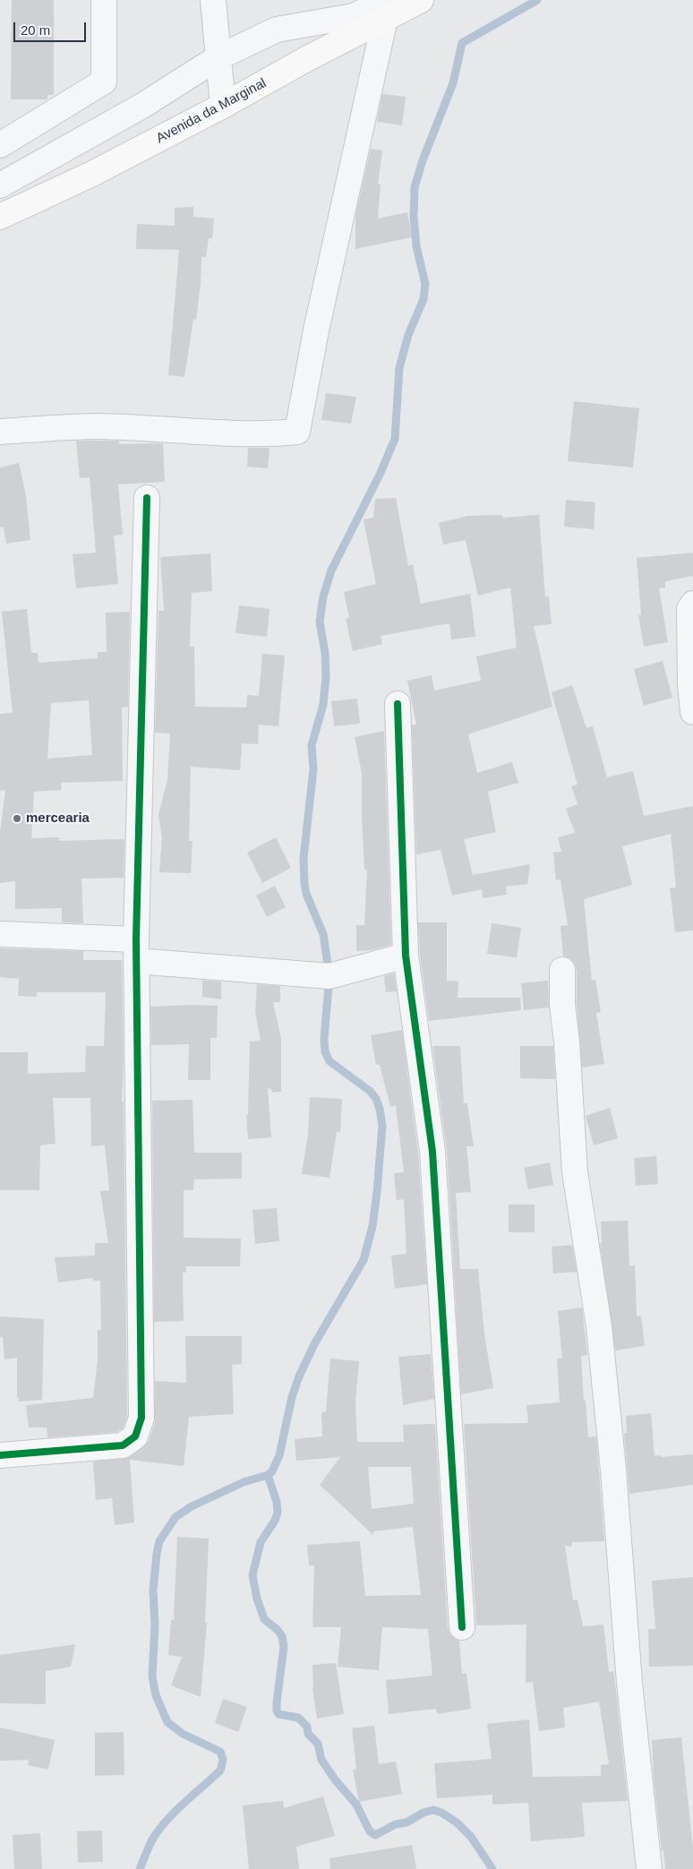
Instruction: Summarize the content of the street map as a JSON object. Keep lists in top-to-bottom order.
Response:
{
  "streets": {
    "main road": ["Avenida da Marginal"]
  },
  "places": ["mercearia"],
  "scale_bar": "20 m"
}
